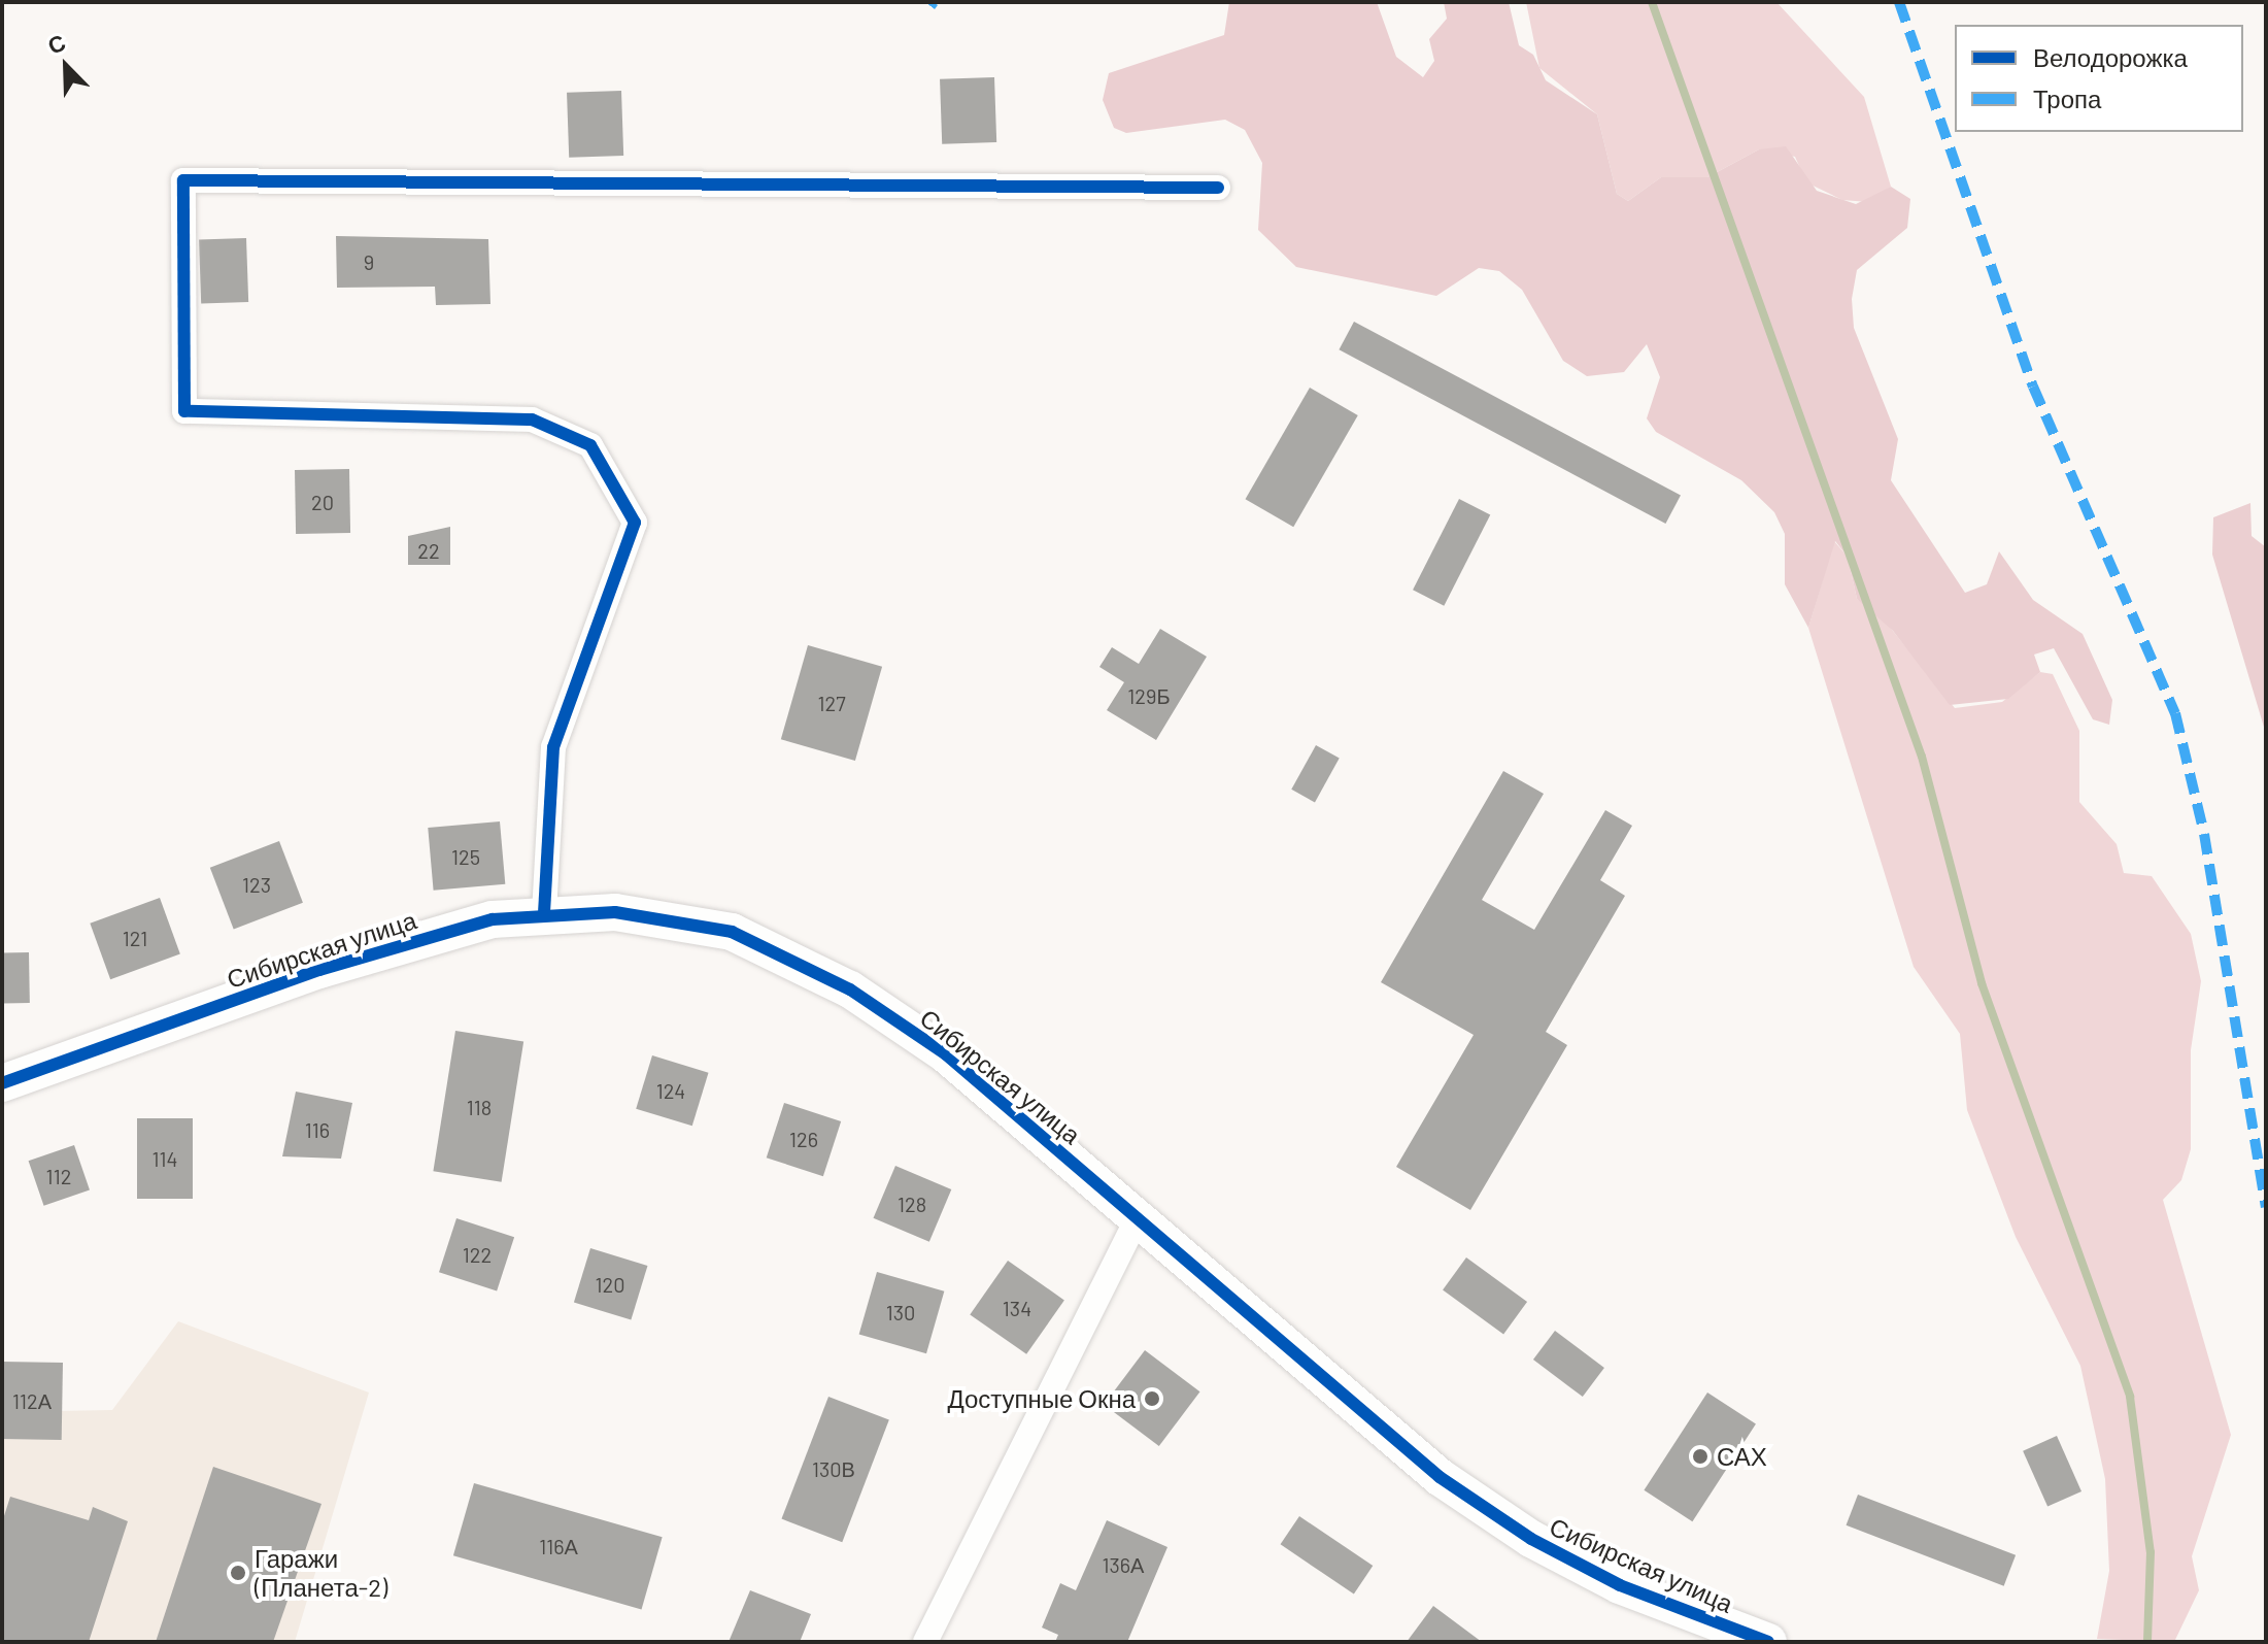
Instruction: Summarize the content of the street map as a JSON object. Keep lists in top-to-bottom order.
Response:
{
  "streets": {
    "street": ["Сибирская улица"]
  },
  "places": ["Доступные Окна", "САХ", "Гаражи (Планета-2)"],
  "house_numbers": [
    "9",
    "20",
    "22",
    "129Б",
    "127",
    "125",
    "123",
    "121",
    "124",
    "118",
    "116",
    "126",
    "114",
    "112",
    "128",
    "122",
    "120",
    "134",
    "130",
    "112А",
    "130В",
    "116А",
    "136А"
  ],
  "legend": ["Велодорожка", "Тропа"],
  "north": "top left"
}
